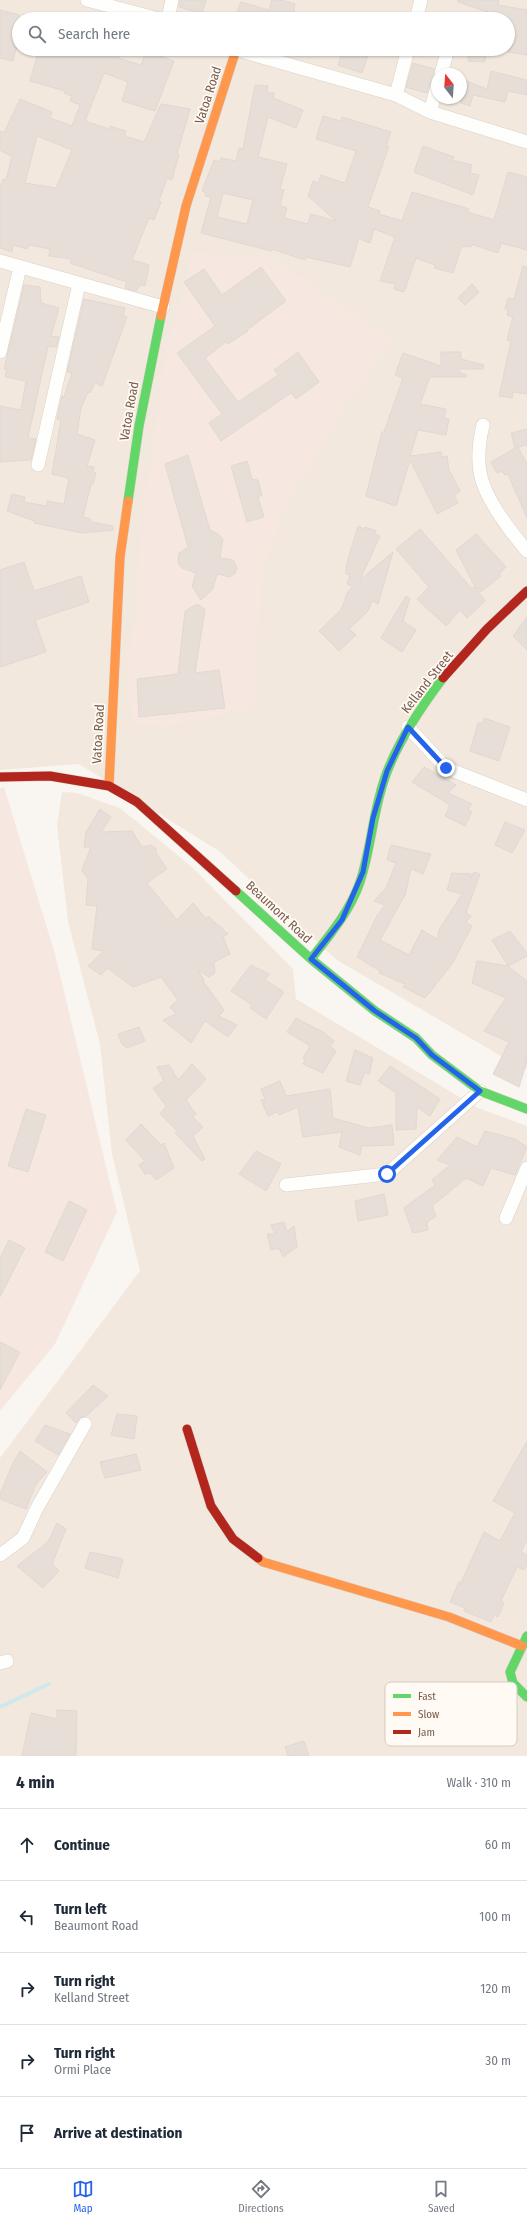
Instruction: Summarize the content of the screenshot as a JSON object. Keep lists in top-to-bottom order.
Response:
{
  "streets": {
    "street": ["Vatoa Road", "Kelland Street", "Beaumont Road"]
  },
  "crossings": [
    ["Vatoa Road", "Beaumont Road"],
    ["Kelland Street", "Beaumont Road"]
  ],
  "legend": ["Fast", "Slow", "Jam"],
  "north": "top",
  "page": {
    "search": "Search here",
    "heading": ["4 min", "Walk · 310 m"],
    "list": [
      ["Continue", "60 m"],
      ["Turn left", "Beaumont Road", "100 m"],
      ["Turn right", "Kelland Street", "120 m"],
      ["Turn right", "Ormi Place", "30 m"],
      "Arrive at destination"
    ],
    "nav": ["Map", "Directions", "Saved"]
  }
}
